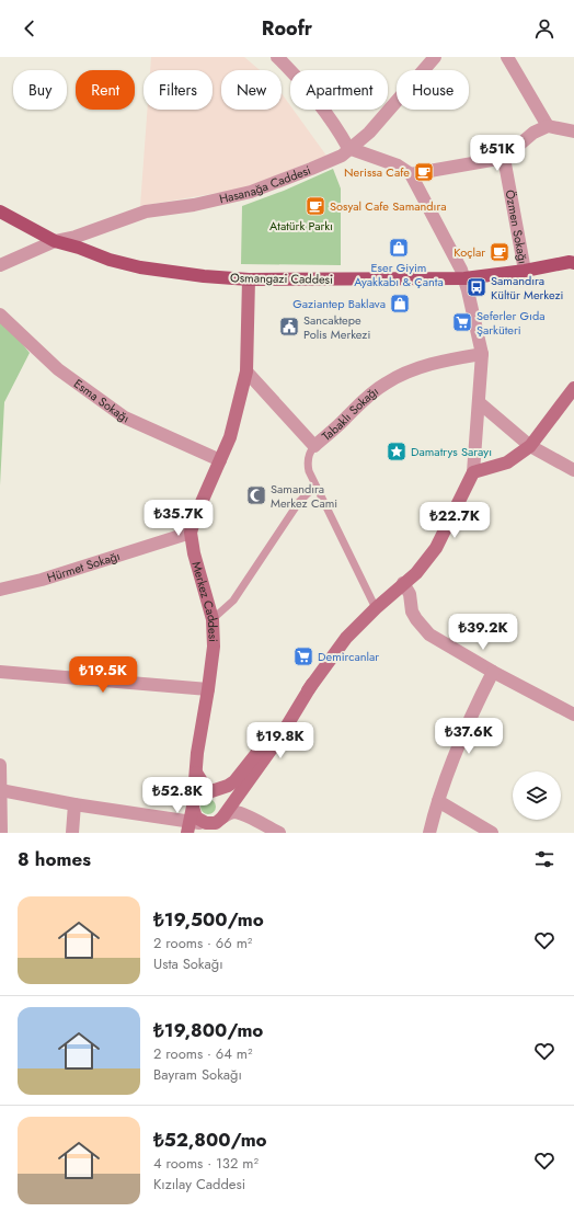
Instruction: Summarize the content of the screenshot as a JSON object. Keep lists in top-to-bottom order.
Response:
{
  "streets": {
    "main road": ["Osmangazi Caddesi", "Merkez Caddesi"],
    "street": [
      "Hasanağa Caddesi",
      "Özmen Sokağı",
      "Esma Sokağı",
      "Tabaklı Sokağı",
      "Hürmet Sokağı"
    ]
  },
  "crossings": [
    ["Hasanağa Caddesi", "Osmangazi Caddesi"],
    ["Özmen Sokağı", "Osmangazi Caddesi"],
    ["Osmangazi Caddesi", "Merkez Caddesi"],
    ["Esma Sokağı", "Merkez Caddesi"],
    ["Tabaklı Sokağı", "Merkez Caddesi"],
    ["Hürmet Sokağı", "Merkez Caddesi"]
  ],
  "parks": ["Atatürk Parkı"],
  "places": {
    "cafe": ["Nerissa Cafe", "Sosyal Cafe Samandıra", "Koçlar"],
    "shop": ["Eser Giyim Ayakkabı & Çanta", "Gaziantep Baklava"],
    "bus stop": ["Samandıra Kültür Merkezi"],
    "supermarket": ["Seferler Gıda Şarküteri", "Demircanlar"],
    "public building": ["Sancaktepe Polis Merkezi"],
    "place": ["Damatrys Sarayı"],
    "mosque": ["Samandıra Merkez Cami"]
  },
  "page": {
    "header": "Roofr",
    "chip": [
      "Buy",
      "Rent",
      "Filters",
      "New",
      "Apartment",
      "House"
    ],
    "price": [
      "₺51K",
      "₺35.7K",
      "₺22.7K",
      "₺39.2K",
      "₺19.5K",
      "₺37.6K",
      "₺19.8K",
      "₺52.8K"
    ],
    "heading": "8 homes",
    "list": [
      {
        "name": "₺19,500/mo",
        "note": "2 rooms · 66 m² · Usta Sokağı"
      },
      {
        "name": "₺19,800/mo",
        "note": "2 rooms · 64 m² · Bayram Sokağı"
      },
      {
        "name": "₺52,800/mo",
        "note": "4 rooms · 132 m² · Kızılay Caddesi"
      }
    ]
  }
}
